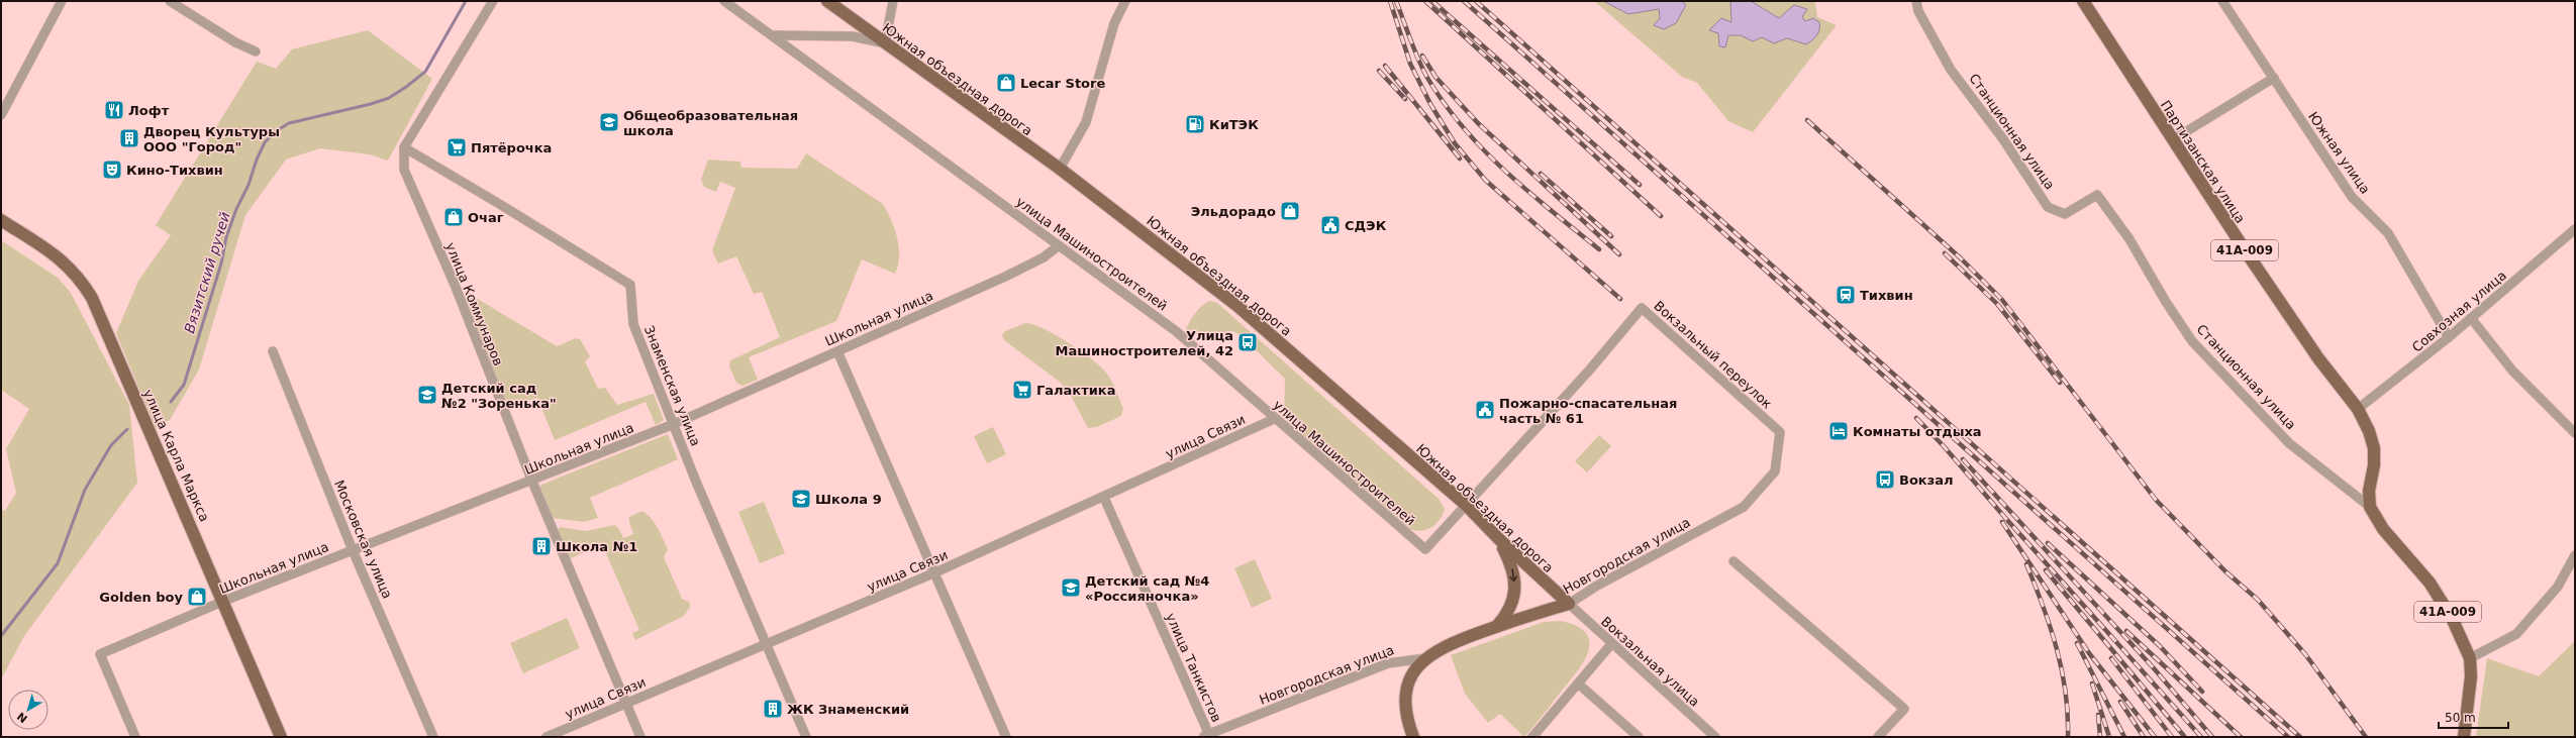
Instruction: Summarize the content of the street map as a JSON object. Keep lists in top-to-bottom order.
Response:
{
  "streets": {
    "main road": [
      "Южная объездная дорога",
      "Станционная улица",
      "Партизанская улица",
      "41А-009",
      "улица Карла Маркса",
      "Новгородская улица"
    ],
    "street": [
      "Южная улица",
      "улица Машиностроителей",
      "улица Коммунаров",
      "Совхозная улица",
      "Школьная улица",
      "Вокзальный переулок",
      "Знаменская улица",
      "улица Связи",
      "Московская улица",
      "Вокзальная улица",
      "улица Танкистов"
    ]
  },
  "crossings": [
    ["Южная объездная дорога", "Вокзальный переулок"],
    ["Южная объездная дорога", "Новгородская улица"],
    ["Южная объездная дорога", "Вокзальная улица"],
    ["Станционная улица", "Партизанская улица"],
    ["Южная улица", "Совхозная улица"],
    ["Партизанская улица", "Совхозная улица"],
    ["улица Машиностроителей", "Школьная улица"],
    ["улица Машиностроителей", "Вокзальный переулок"],
    ["улица Машиностроителей", "улица Связи"],
    ["улица Коммунаров", "Школьная улица"],
    ["улица Коммунаров", "Знаменская улица"],
    ["улица Коммунаров", "улица Связи"],
    ["Школьная улица", "Знаменская улица"],
    ["Школьная улица", "улица Карла Маркса"],
    ["Школьная улица", "Московская улица"],
    ["Вокзальный переулок", "Новгородская улица"],
    ["Знаменская улица", "улица Связи"],
    ["улица Связи", "улица Танкистов"],
    ["Новгородская улица", "Вокзальная улица"],
    ["Новгородская улица", "улица Танкистов"]
  ],
  "water": ["Вязитский ручей"],
  "places": {
    "shop": [
      "Lecar Store",
      "Эльдорадо",
      "Очаг",
      "Golden boy"
    ],
    "restaurant": ["Лофт"],
    "school or university": [
      "Общеобразовательная школа",
      "Детский сад №2 \"Зоренька\"",
      "Школа 9",
      "Детский сад №4 «Россияночка»"
    ],
    "fuel station": ["КиТЭК"],
    "building": ["Дворец Культуры ООО \"Город\"", "Школа №1", "ЖК Знаменский"],
    "supermarket": ["Пятёрочка", "Галактика"],
    "theatre": ["Кино-Тихвин"],
    "public building": ["СДЭК", "Пожарно-спасательная часть № 61"],
    "station": ["Тихвин"],
    "bus stop": ["Улица Машиностроителей, 42", "Вокзал"],
    "hotel": ["Комнаты отдыха"]
  },
  "scale_bar": "50 m",
  "north": "bottom left"
}
